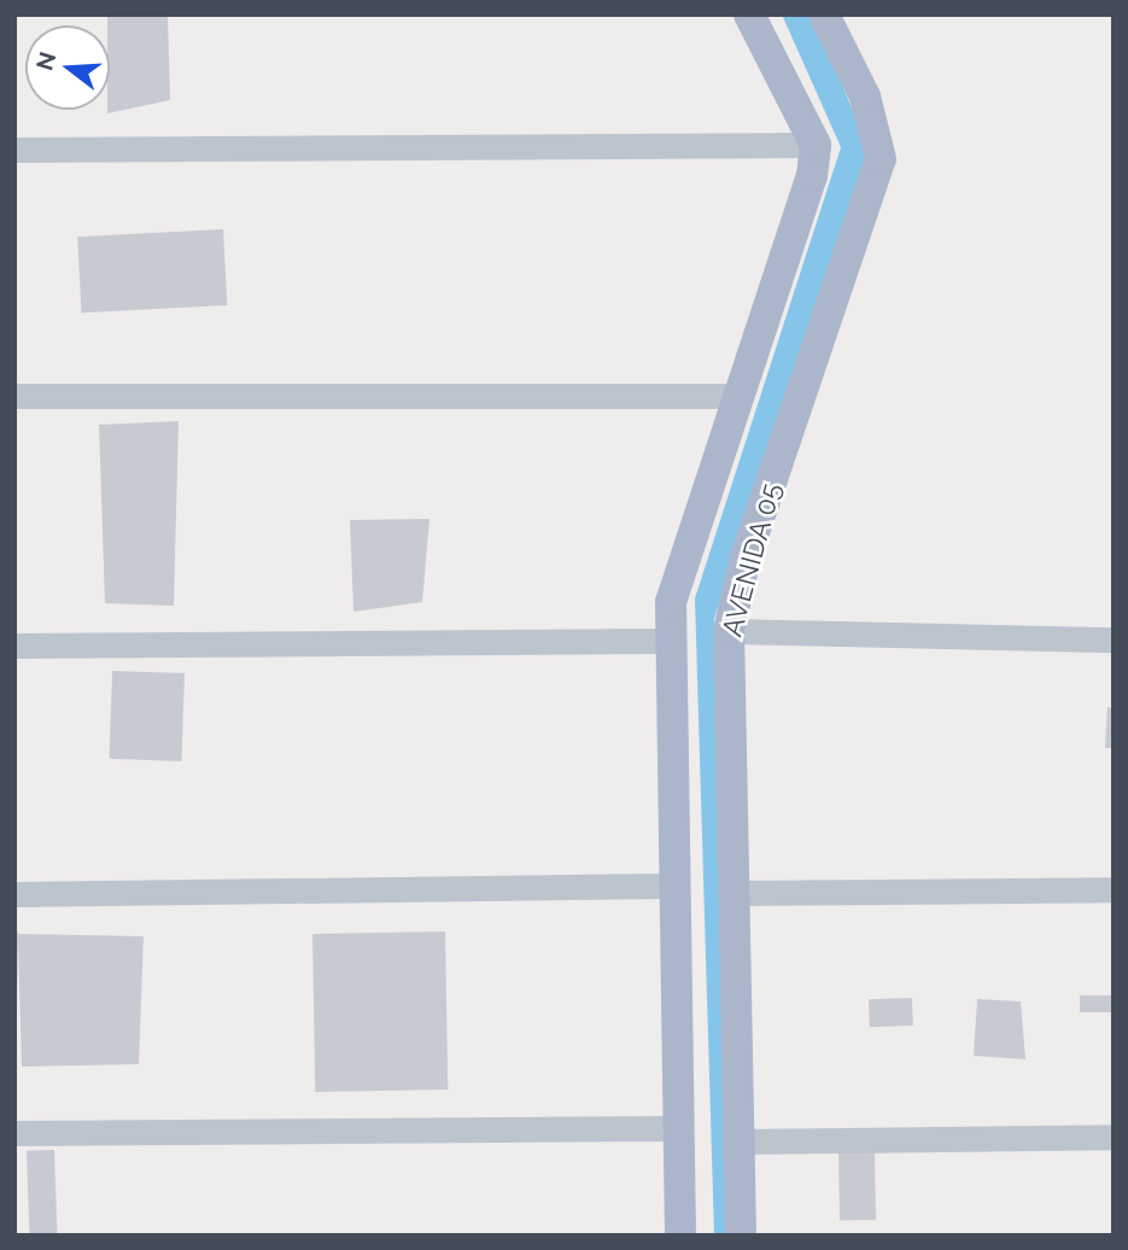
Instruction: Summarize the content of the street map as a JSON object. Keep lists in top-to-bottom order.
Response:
{
  "streets": {
    "main road": ["AVENIDA 05"]
  },
  "north": "left"
}
